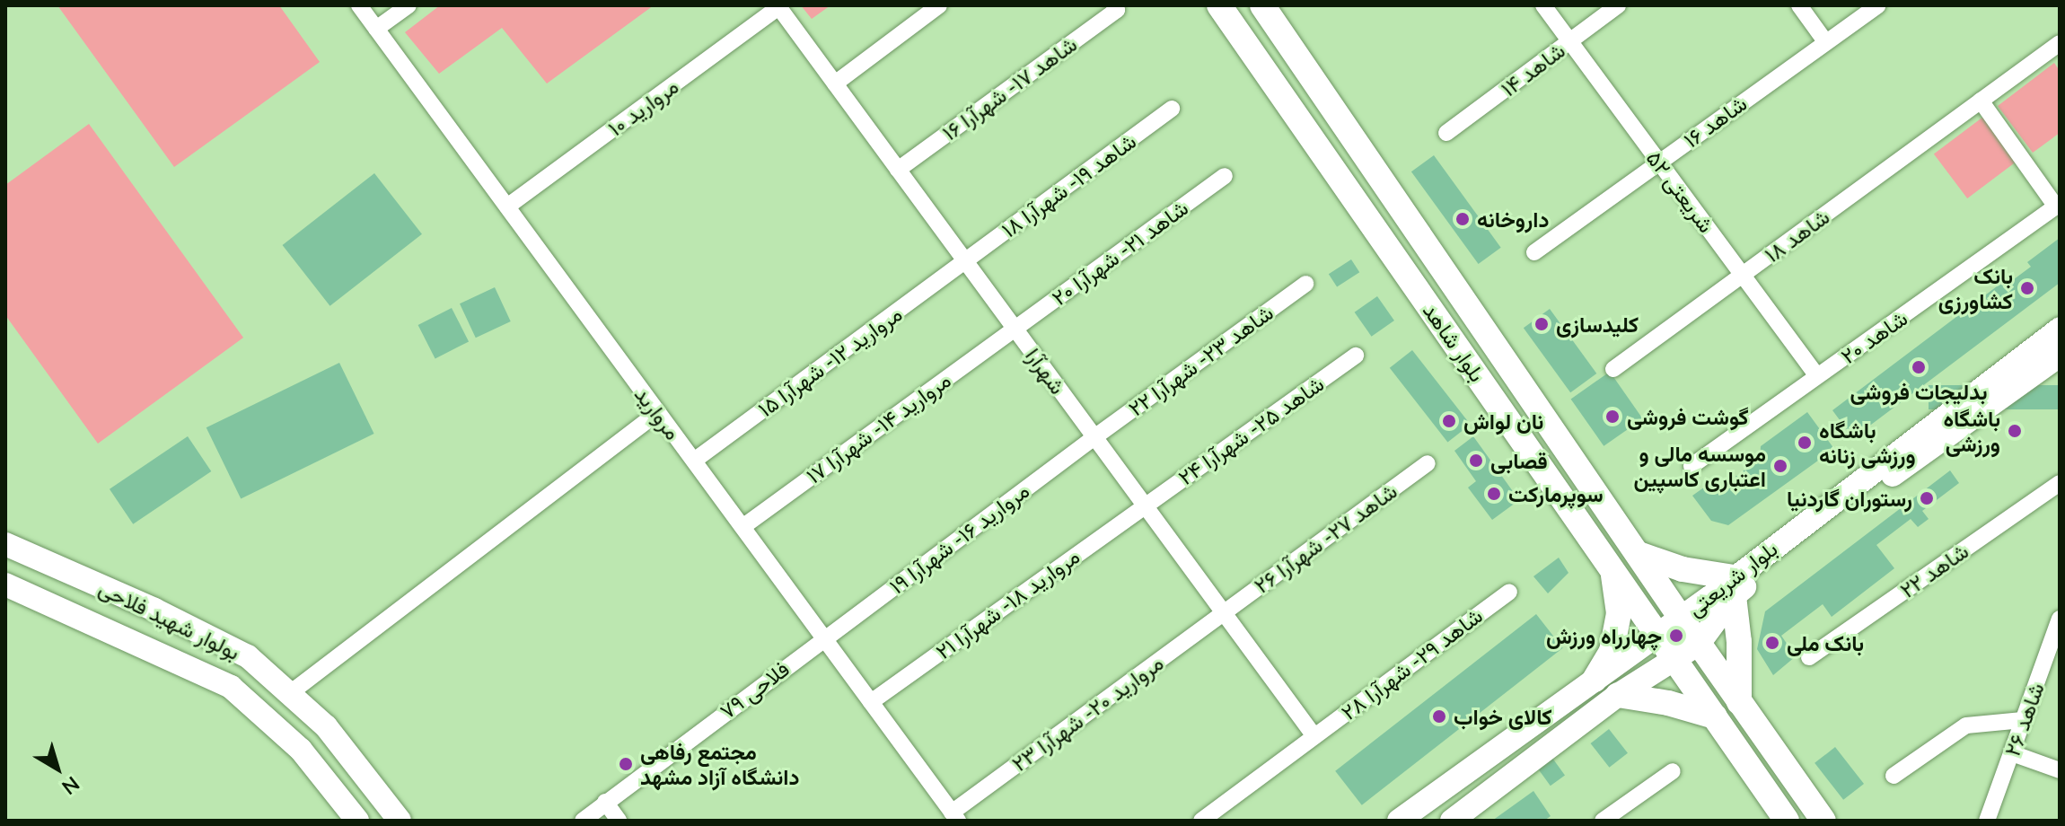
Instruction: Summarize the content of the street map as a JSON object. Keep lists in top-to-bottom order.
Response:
{
  "streets": {
    "main road": ["بلوار شاهد", "بلوار شریعتی", "بولوار شهید فلاحی"],
    "street": [
      "شاهد ۱۴",
      "شاهد ۱۷- شهرآرا ۱۶",
      "مروارید ۱۰",
      "شاهد ۱۶",
      "شاهد ۱۹- شهرآرا ۱۸",
      "شریعتی ۵۲",
      "شاهد ۱۸",
      "شاهد ۲۱- شهرآرا ۲۰",
      "شاهد ۲۰",
      "شاهد ۲۳- شهرآرا ۲۲",
      "مروارید ۱۲- شهرآرا ۱۵",
      "شهرآرا",
      "مروارید",
      "مروارید ۱۴- شهرآرا ۱۷",
      "شاهد ۲۵- شهرآرا ۲۴",
      "مروارید ۱۶- شهرآرا ۱۹",
      "شاهد ۲۷- شهرآرا ۲۶",
      "شاهد ۲۲",
      "مروارید ۱۸- شهرآرا ۲۱",
      "شاهد ۲۹- شهرآرا ۲۸",
      "فلاحی ۷۹",
      "مروارید ۲۰- شهرآرا ۲۳",
      "شاهد ۲۶"
    ]
  },
  "crossings": [
    ["شاهد ۱۴", "شریعتی ۵۲"],
    ["شاهد ۱۷- شهرآرا ۱۶", "شهرآرا"],
    ["مروارید ۱۰", "شهرآرا"],
    ["مروارید ۱۰", "مروارید"],
    ["شاهد ۱۶", "شریعتی ۵۲"],
    ["شاهد ۱۹- شهرآرا ۱۸", "مروارید ۱۲- شهرآرا ۱۵"],
    ["شاهد ۱۹- شهرآرا ۱۸", "شهرآرا"],
    ["شریعتی ۵۲", "شاهد ۱۸"],
    ["شریعتی ۵۲", "شاهد ۲۰"],
    ["شاهد ۲۱- شهرآرا ۲۰", "شهرآرا"],
    ["شاهد ۲۱- شهرآرا ۲۰", "مروارید ۱۴- شهرآرا ۱۷"],
    ["بلوار شاهد", "بلوار شریعتی"],
    ["شاهد ۲۳- شهرآرا ۲۲", "شهرآرا"],
    ["شاهد ۲۳- شهرآرا ۲۲", "مروارید ۱۶- شهرآرا ۱۹"],
    ["مروارید ۱۲- شهرآرا ۱۵", "شهرآرا"],
    ["مروارید ۱۲- شهرآرا ۱۵", "مروارید"],
    ["شهرآرا", "مروارید ۱۴- شهرآرا ۱۷"],
    ["شهرآرا", "شاهد ۲۵- شهرآرا ۲۴"],
    ["شهرآرا", "مروارید ۱۶- شهرآرا ۱۹"],
    ["شهرآرا", "شاهد ۲۷- شهرآرا ۲۶"],
    ["شهرآرا", "مروارید ۱۸- شهرآرا ۲۱"],
    ["شهرآرا", "شاهد ۲۹- شهرآرا ۲۸"],
    ["شهرآرا", "مروارید ۲۰- شهرآرا ۲۳"],
    ["مروارید", "مروارید ۱۴- شهرآرا ۱۷"],
    ["مروارید", "مروارید ۱۶- شهرآرا ۱۹"],
    ["مروارید", "مروارید ۱۸- شهرآرا ۲۱"],
    ["مروارید", "فلاحی ۷۹"],
    ["مروارید", "مروارید ۲۰- شهرآرا ۲۳"],
    ["شاهد ۲۵- شهرآرا ۲۴", "مروارید ۱۸- شهرآرا ۲۱"],
    ["مروارید ۱۶- شهرآرا ۱۹", "فلاحی ۷۹"],
    ["شاهد ۲۷- شهرآرا ۲۶", "مروارید ۲۰- شهرآرا ۲۳"]
  ],
  "places": [
    "داروخانه",
    "بانک کشاورزی",
    "کلیدسازی",
    "بدلیجات فروشی",
    "گوشت فروشی",
    "نان لواش",
    "باشگاه ورزشی",
    "باشگاه ورزشی زنانه",
    "قصابی",
    "موسسه مالی و اعتباری کاسپین",
    "سوپرمارکت",
    "رستوران گاردنیا",
    "چهارراه ورزش",
    "بانک ملی",
    "کالای خواب",
    "مجتمع رفاهی دانشگاه آزاد مشهد"
  ],
  "north": "bottom right"
}
